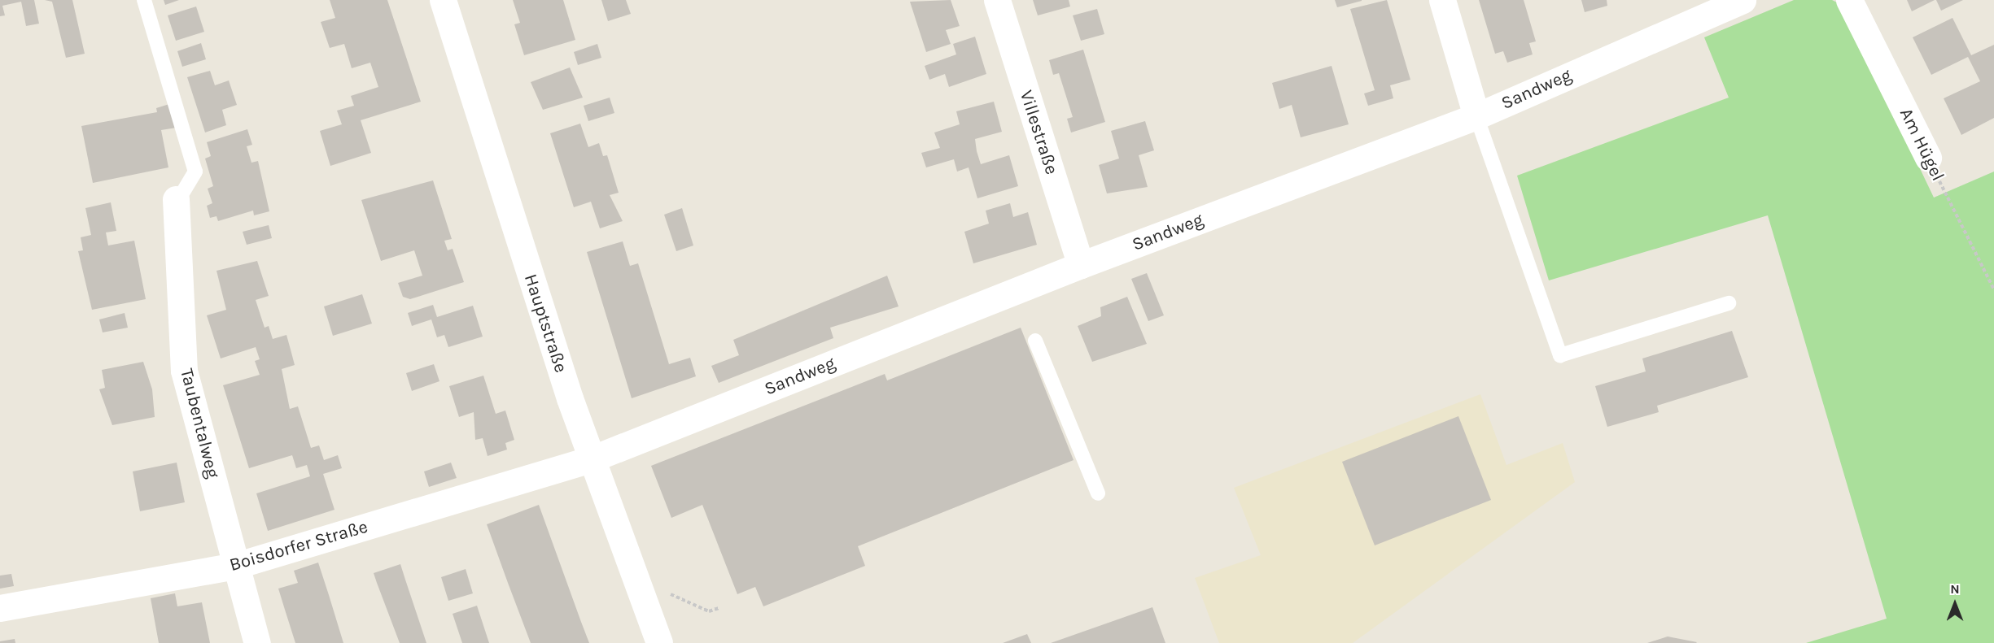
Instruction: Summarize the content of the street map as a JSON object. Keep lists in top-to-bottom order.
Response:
{
  "streets": {
    "street": [
      "Sandweg",
      "Villestraße",
      "Am Hügel",
      "Hauptstraße",
      "Taubentalweg",
      "Boisdorfer Straße"
    ]
  },
  "crossings": [
    ["Sandweg", "Villestraße"],
    ["Sandweg", "Hauptstraße"],
    ["Sandweg", "Boisdorfer Straße"],
    ["Hauptstraße", "Boisdorfer Straße"],
    ["Taubentalweg", "Boisdorfer Straße"]
  ],
  "north": "top"
}
